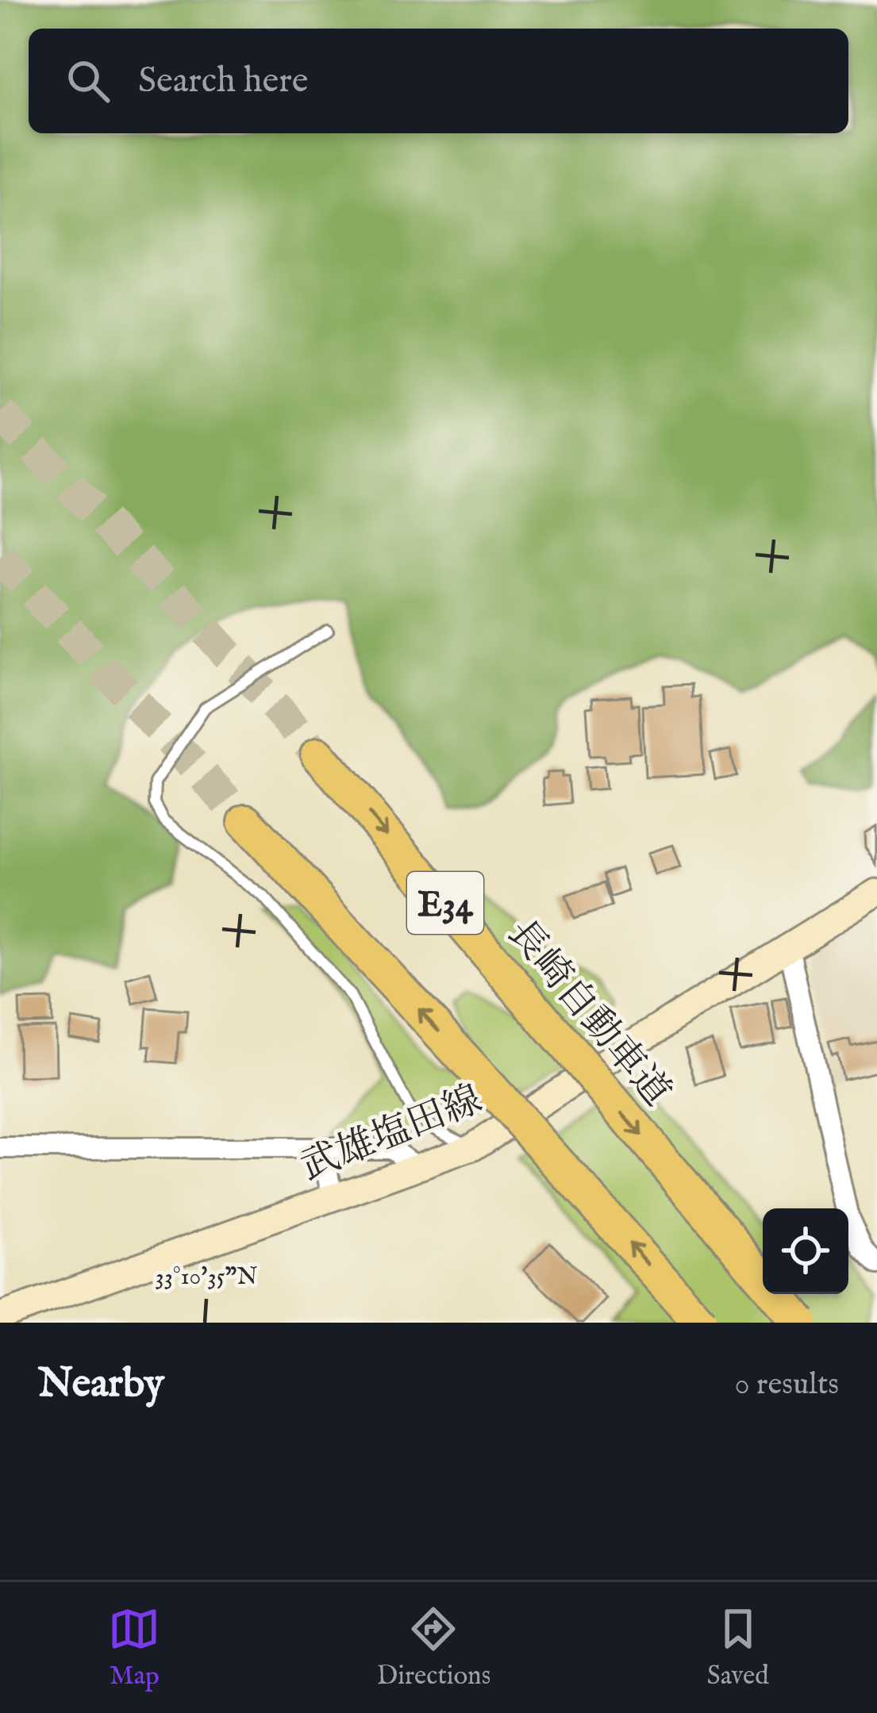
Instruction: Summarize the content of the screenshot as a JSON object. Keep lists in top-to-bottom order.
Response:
{
  "streets": {
    "highway": ["E34", "長崎自動車道"],
    "main road": ["武雄塩田線"]
  },
  "page": {
    "search": "Search here",
    "heading": ["Nearby", "0 results"],
    "nav": ["Map", "Directions", "Saved"]
  },
  "coordinates": ["33°10'35\"N"]
}
